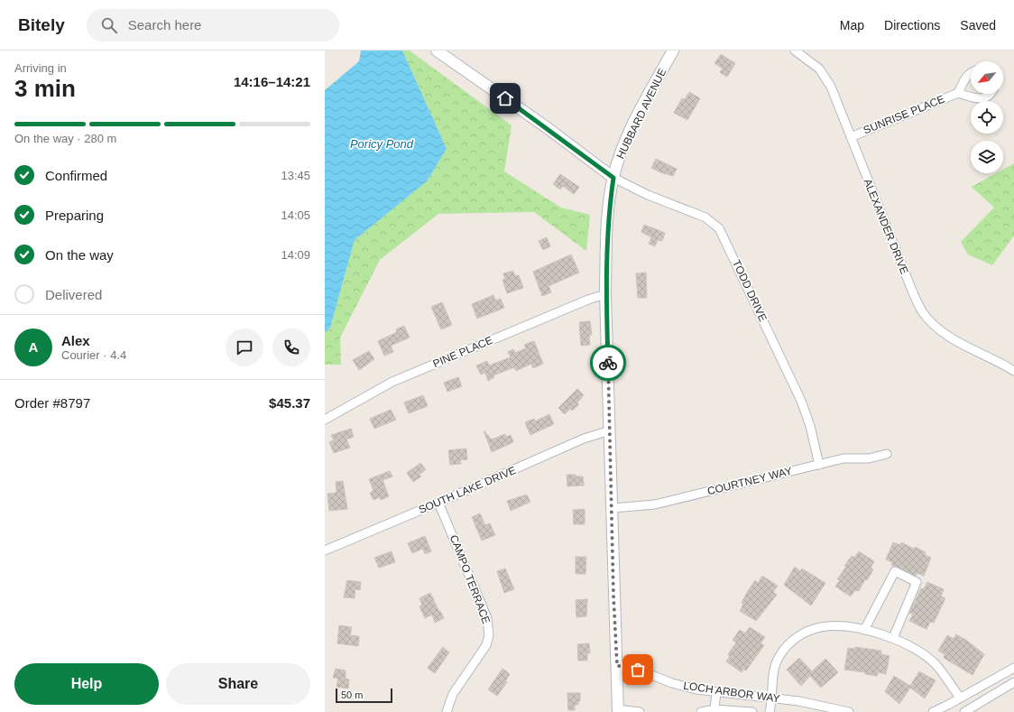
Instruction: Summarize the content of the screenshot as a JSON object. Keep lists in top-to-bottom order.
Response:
{
  "streets": {
    "main road": ["HUBBARD AVENUE"],
    "street": [
      "SUNRISE PLACE",
      "ALEXANDER DRIVE",
      "TODD DRIVE",
      "PINE PLACE",
      "COURTNEY WAY",
      "SOUTH LAKE DRIVE",
      "CAMPO TERRACE",
      "LOCH ARBOR WAY"
    ]
  },
  "crossings": [
    ["HUBBARD AVENUE", "TODD DRIVE"],
    ["HUBBARD AVENUE", "PINE PLACE"],
    ["HUBBARD AVENUE", "COURTNEY WAY"],
    ["HUBBARD AVENUE", "SOUTH LAKE DRIVE"],
    ["HUBBARD AVENUE", "LOCH ARBOR WAY"],
    ["SUNRISE PLACE", "ALEXANDER DRIVE"],
    ["TODD DRIVE", "COURTNEY WAY"],
    ["SOUTH LAKE DRIVE", "CAMPO TERRACE"]
  ],
  "water": ["Poricy Pond"],
  "scale_bar": "50 m",
  "north": "bottom left",
  "page": {
    "header": "Bitely",
    "search": "Search here",
    "nav": ["Map", "Directions", "Saved"],
    "heading": ["3 min", "Arriving in", "14:16–14:21"],
    "panel": [
      "Alex",
      "Courier · 4.4",
      "Order #8797",
      "$45.37"
    ],
    "bar": "On the way · 280 m",
    "list": [
      ["Confirmed", "13:45"],
      ["Preparing", "14:05"],
      ["On the way", "14:09"],
      "Delivered"
    ],
    "round": "A",
    "buttons": ["Help", "Share"],
    "scale": "50 m"
  }
}
